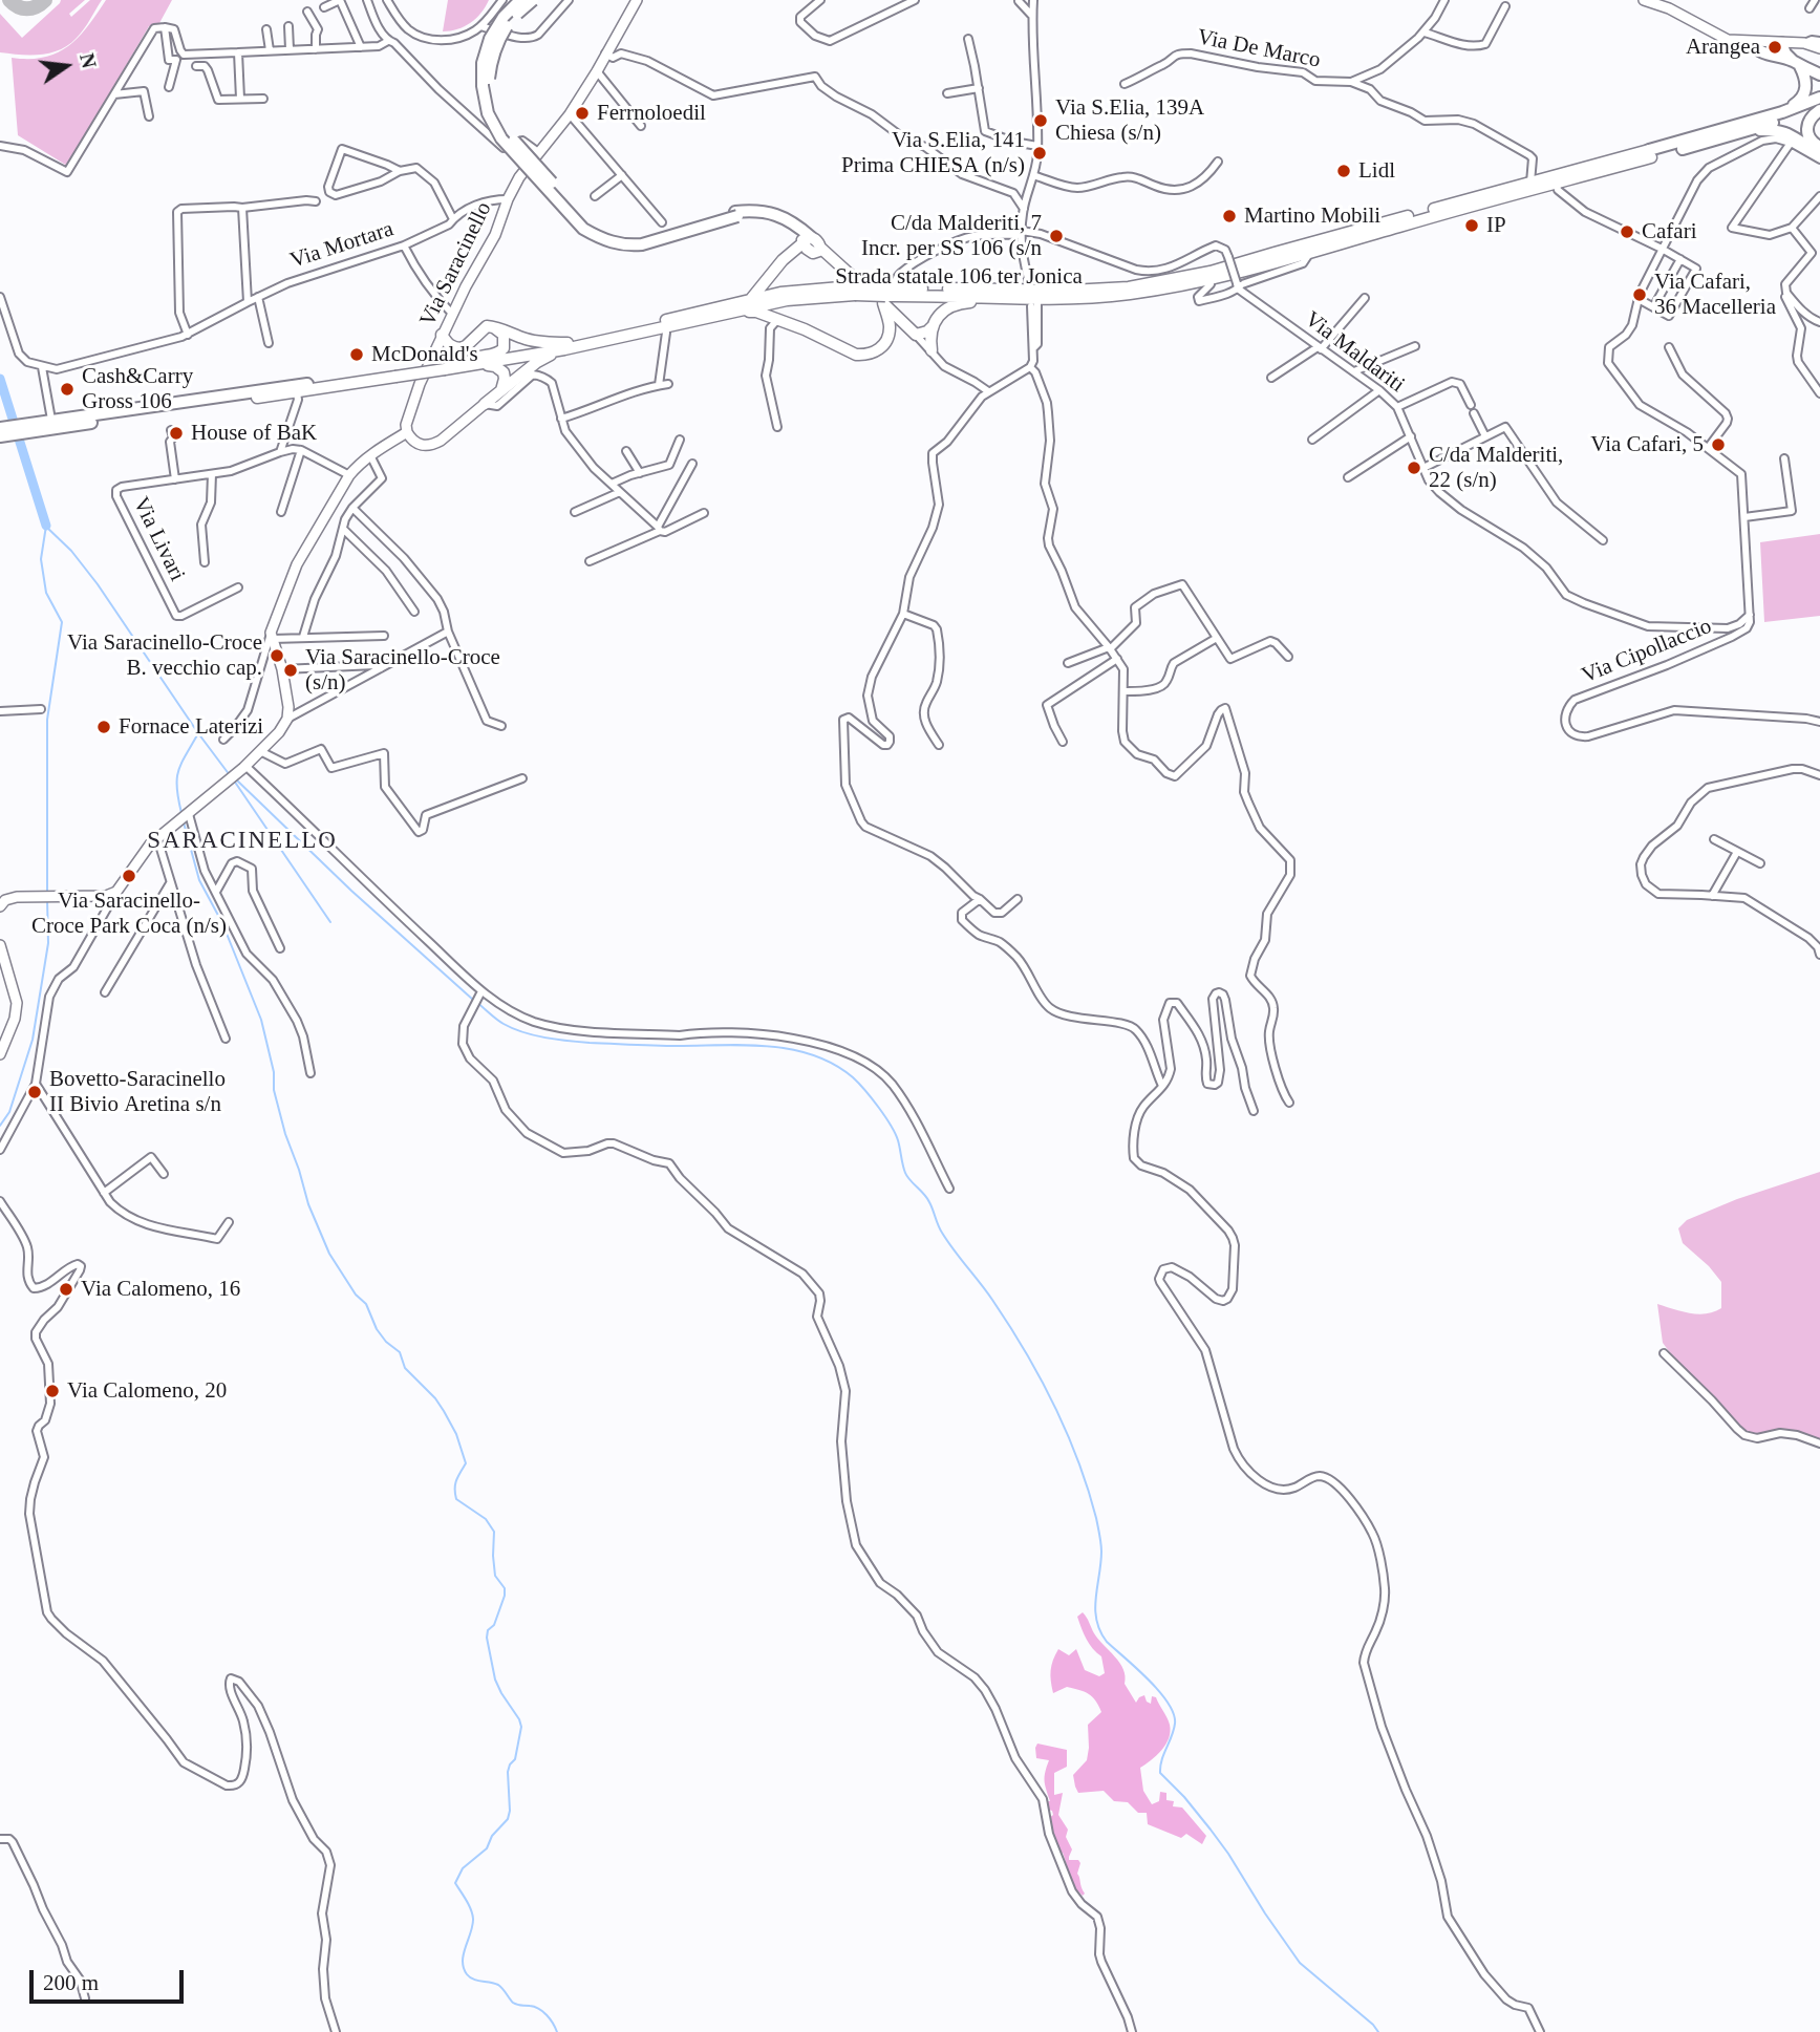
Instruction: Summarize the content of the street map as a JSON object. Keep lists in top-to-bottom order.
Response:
{
  "streets": {
    "highway": ["Strada statale 106 ter Jonica"],
    "street": [
      "Via De Marco",
      "Via Mortara",
      "Via Saracinello",
      "Via Maldariti",
      "Via Livari",
      "Via Cipollaccio"
    ]
  },
  "crossings": [
    ["Via Mortara", "Via Saracinello"],
    ["Via Maldariti", "Via Cipollaccio"]
  ],
  "districts": ["SARACINELLO"],
  "places": [
    "Arangea",
    "Ferrnoloedil",
    "Via S.Elia, 139A Chiesa (s/n)",
    "Via S.Elia, 141 Prima CHIESA (n/s)",
    "Lidl",
    "Martino Mobili",
    "IP",
    "Cafari",
    "C/da Malderiti, 7 Incr. per SS 106 (s/n",
    "Via Cafari, 36 Macelleria",
    "McDonald's",
    "Cash&Carry Gross 106",
    "House of BaK",
    "Via Cafari, 5",
    "C/da Malderiti, 22 (s/n)",
    "Via Saracinello-Croce B. vecchio cap.",
    "Via Saracinello-Croce (s/n)",
    "Fornace Laterizi",
    "Via Saracinello- Croce Park Coca (n/s)",
    "Bovetto-Saracinello II Bivio Aretina s/n",
    "Via Calomeno, 16",
    "Via Calomeno, 20"
  ],
  "scale_bar": "200 m",
  "north": "right"
}
